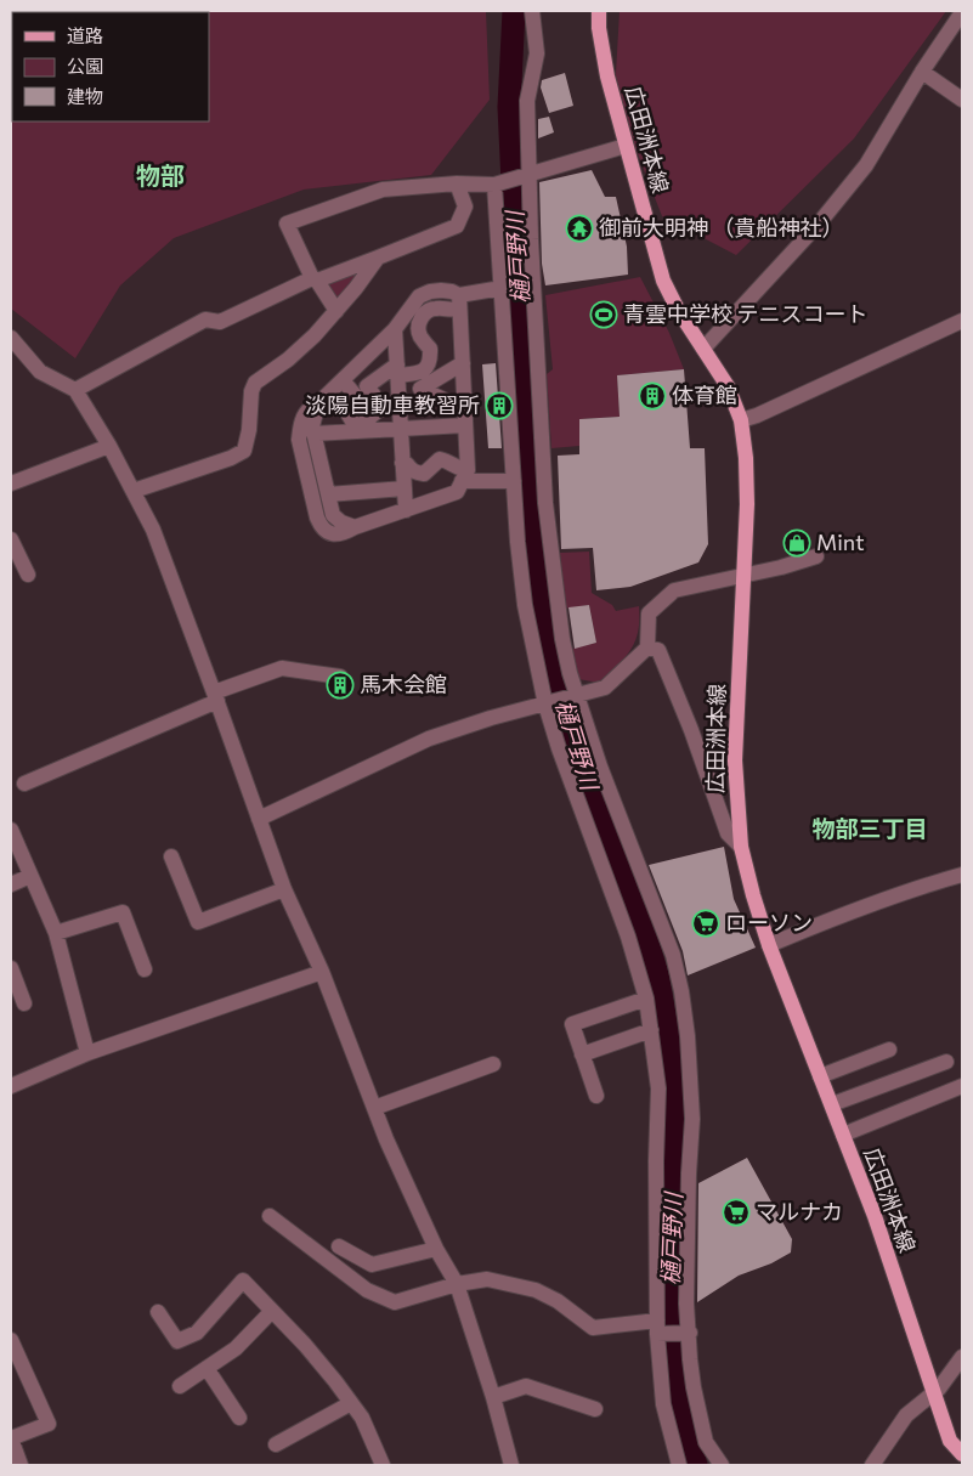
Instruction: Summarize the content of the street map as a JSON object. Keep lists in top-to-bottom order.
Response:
{
  "streets": {
    "main road": ["広田洲本線"]
  },
  "districts": ["物部", "物部三丁目"],
  "water": ["樋戸野川"],
  "places": {
    "temple": ["御前大明神 （貴船神社）"],
    "sports": ["青雲中学校 テニスコート"],
    "building": ["体育館", "淡陽自動車教習所", "馬木会館"],
    "shop": ["Mint"],
    "supermarket": ["ローソン", "マルナカ"]
  },
  "legend": ["道路", "公園", "建物"]
}
